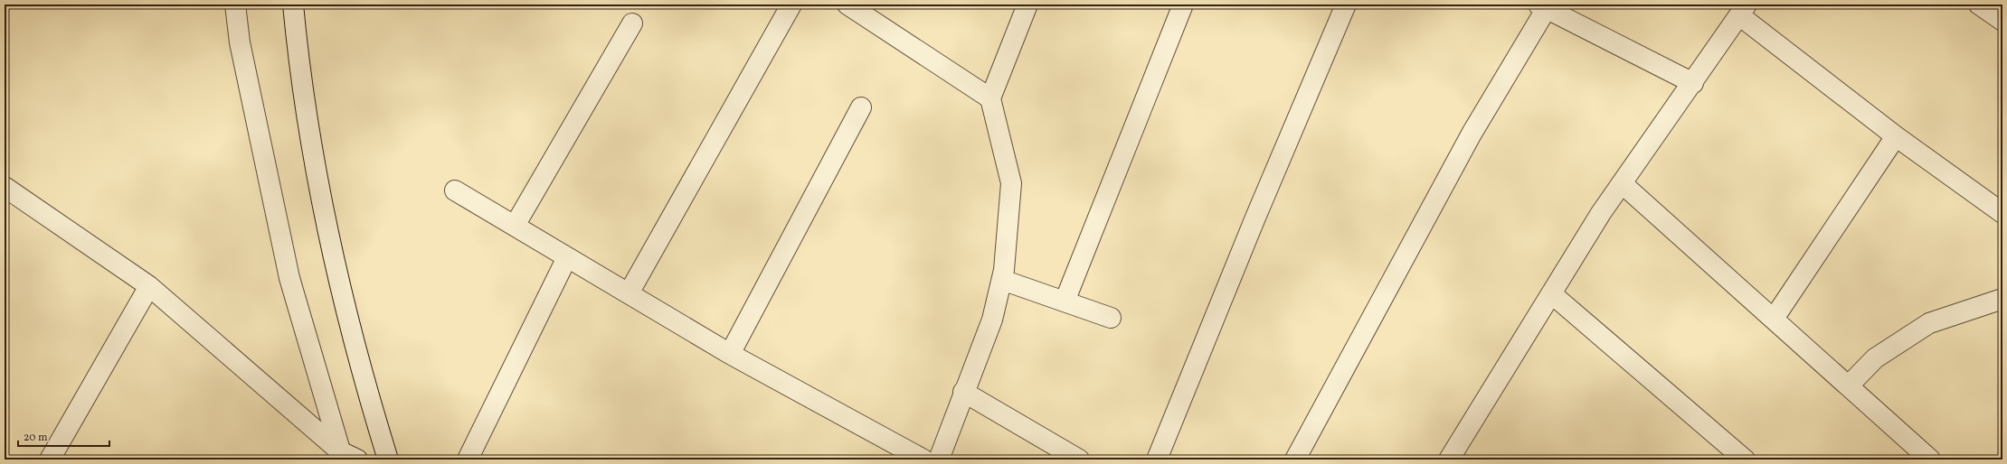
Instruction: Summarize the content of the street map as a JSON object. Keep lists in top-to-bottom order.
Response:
{
  "scale_bar": "20 m"
}
